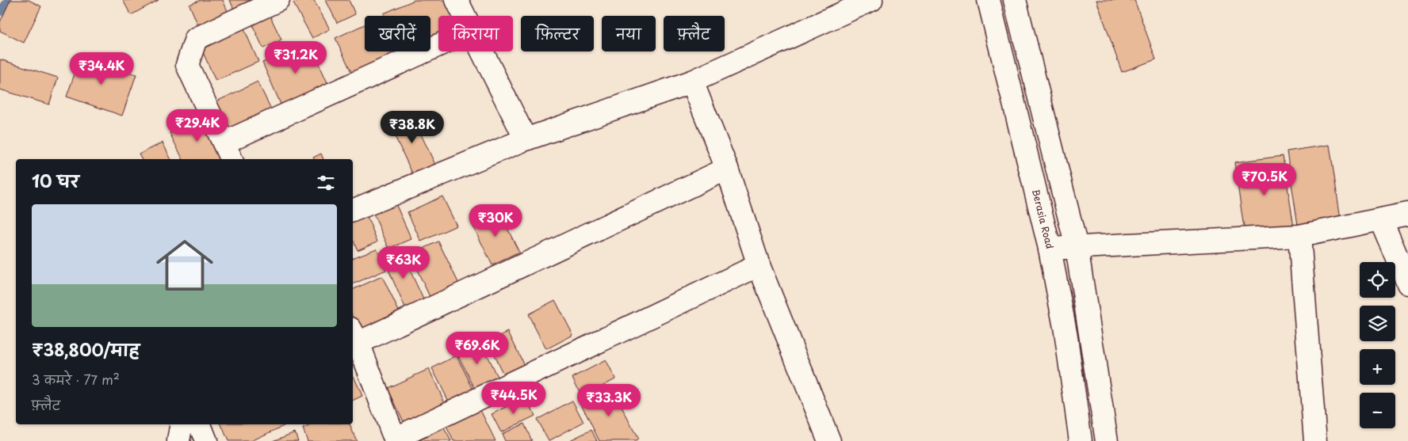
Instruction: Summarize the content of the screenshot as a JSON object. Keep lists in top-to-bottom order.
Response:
{
  "streets": {
    "street": ["Berasia Road"]
  },
  "page": {
    "chip": [
      "खरीदें",
      "किराया",
      "फ़िल्टर",
      "नया",
      "फ़्लैट"
    ],
    "price": [
      "₹31.2K",
      "₹34.4K",
      "₹29.4K",
      "₹38.8K",
      "₹70.5K",
      "₹30K",
      "₹63K",
      "₹69.6K",
      "₹44.5K",
      "₹33.3K"
    ],
    "heading": "10 घर",
    "list": [
      {
        "name": "₹38,800/माह",
        "note": "3 कमरे · 77 m² · फ़्लैट"
      }
    ],
    "map_buttons": ["+", "−"]
  }
}
